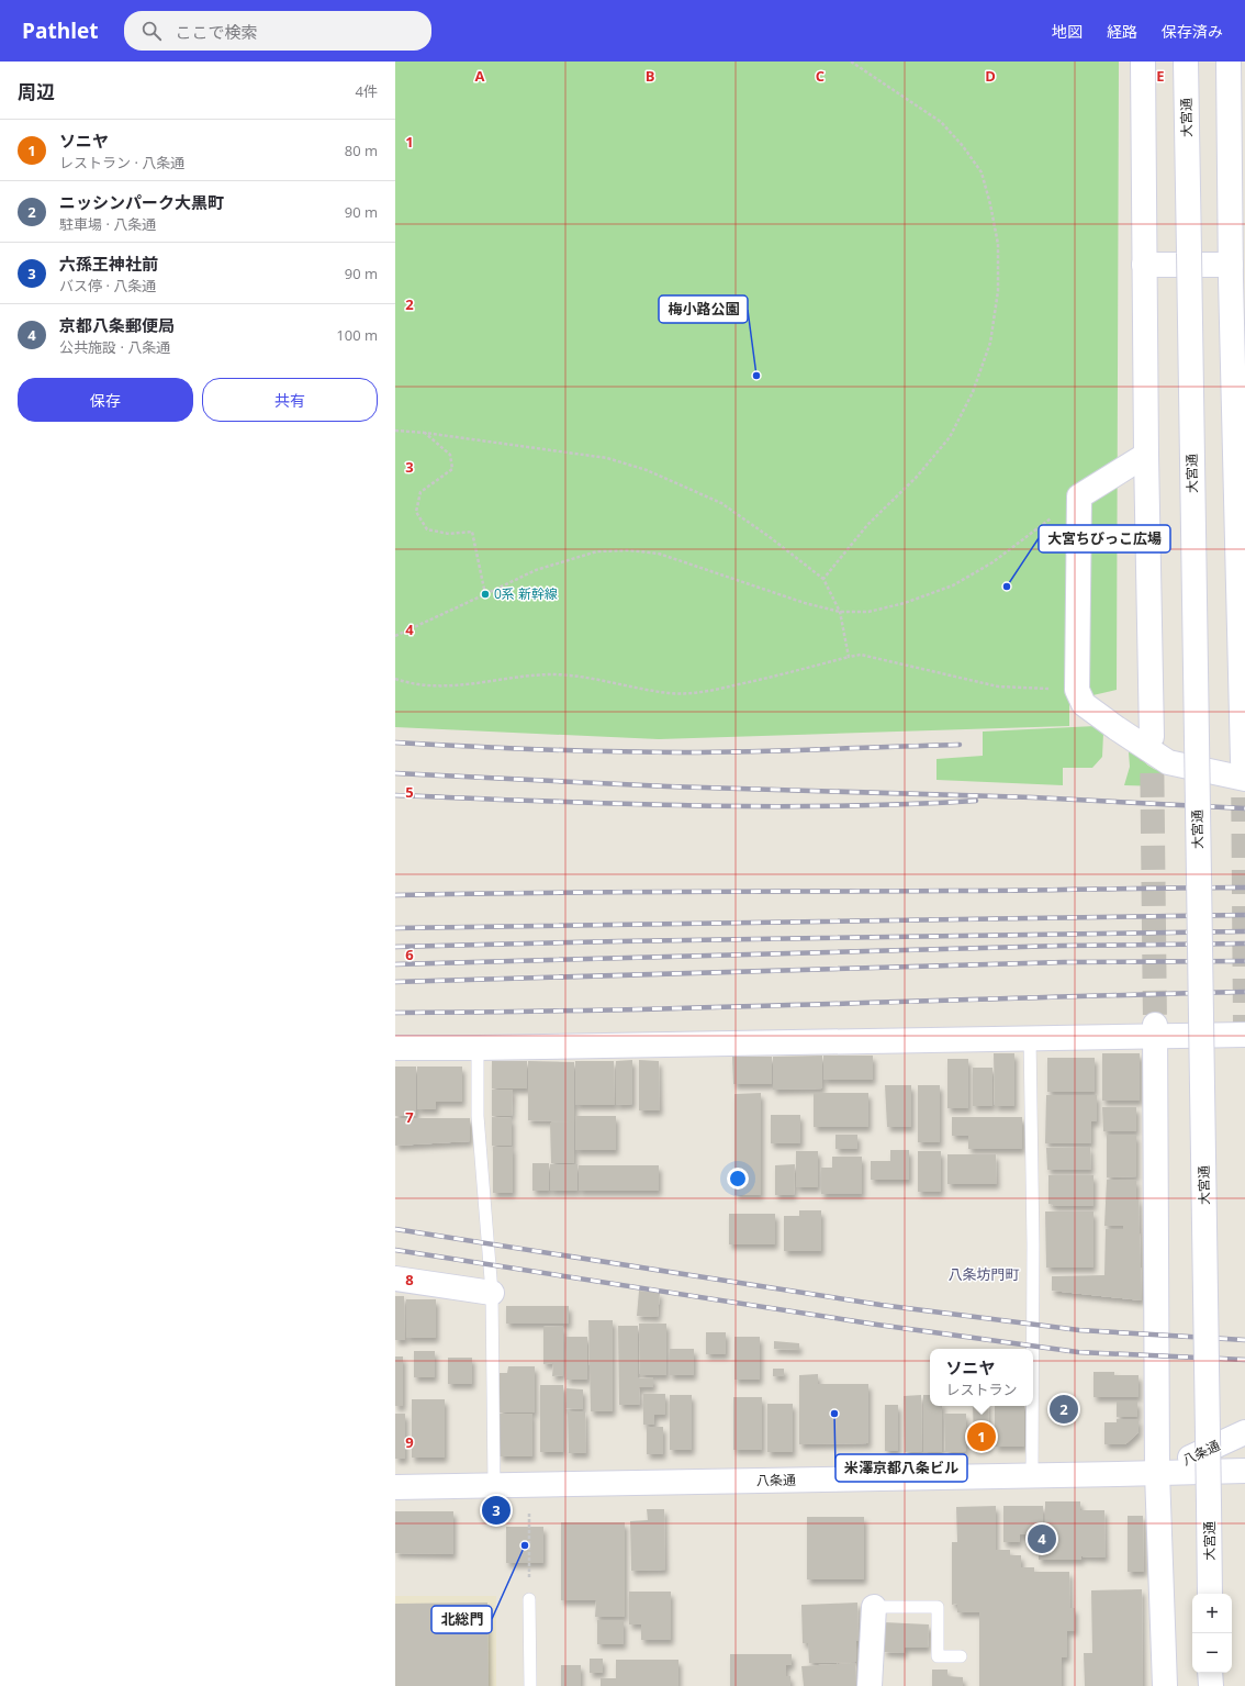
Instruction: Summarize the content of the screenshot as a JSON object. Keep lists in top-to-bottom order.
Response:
{
  "streets": {
    "street": ["大宮通", "八条通"]
  },
  "districts": ["八条坊門町"],
  "places": [
    "梅小路公園",
    "大宮ちびっこ広場",
    "0系 新幹線",
    "米澤京都八条ビル",
    "北総門"
  ],
  "page": {
    "header": "Pathlet",
    "search": "ここで検索",
    "nav": ["地図", "経路", "保存済み"],
    "heading": ["周辺", "4件"],
    "list": [
      {
        "mark": "1",
        "name": "ソニヤ",
        "note": "レストラン · 八条通",
        "value": "80 m"
      },
      {
        "mark": "2",
        "name": "ニッシンパーク大黒町",
        "note": "駐車場 · 八条通",
        "value": "90 m"
      },
      {
        "mark": "3",
        "name": "六孫王神社前",
        "note": "バス停 · 八条通",
        "value": "90 m"
      },
      {
        "mark": "4",
        "name": "京都八条郵便局",
        "note": "公共施設 · 八条通",
        "value": "100 m"
      }
    ],
    "buttons": ["保存", "共有"],
    "popup": ["ソニヤ", "レストラン"],
    "pins": [
      "2",
      "1",
      "3",
      "4"
    ],
    "map_buttons": ["+", "−"]
  },
  "grid": {
    "columns": [
      "A",
      "B",
      "C",
      "D",
      "E"
    ],
    "rows": [
      "1",
      "2",
      "3",
      "4",
      "5",
      "6",
      "7",
      "8",
      "9"
    ]
  }
}
